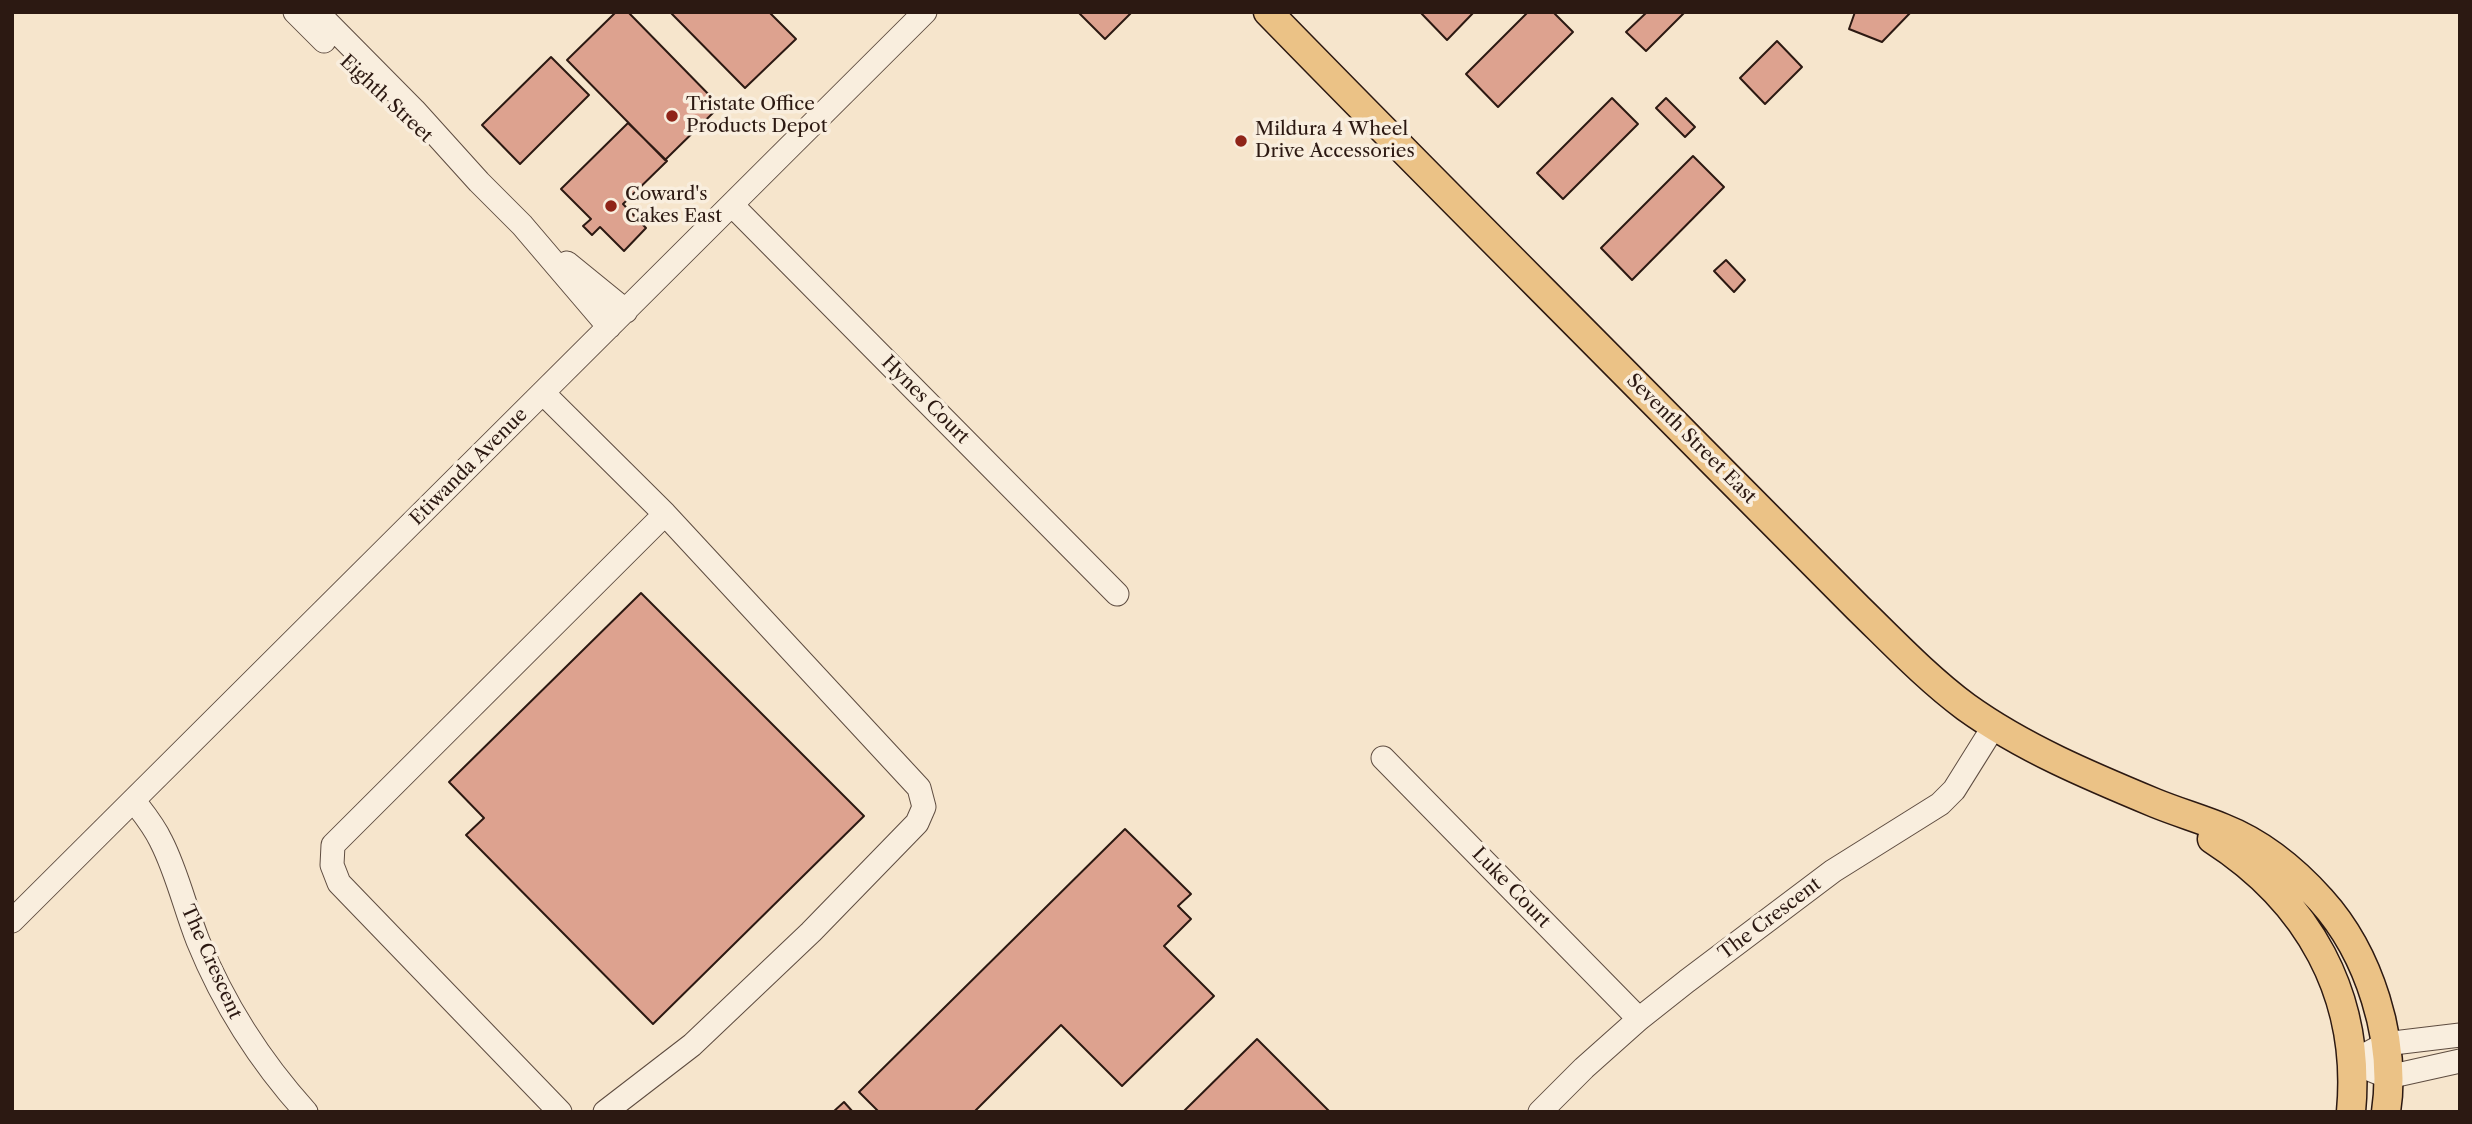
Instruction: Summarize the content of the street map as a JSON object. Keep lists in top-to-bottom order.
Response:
{
  "streets": {
    "main road": ["Seventh Street East"],
    "street": [
      "Eighth Street",
      "Hynes Court",
      "Etiwanda Avenue",
      "Luke Court",
      "The Crescent"
    ]
  },
  "crossings": [
    ["Eighth Street", "Etiwanda Avenue"],
    ["Hynes Court", "Etiwanda Avenue"],
    ["Seventh Street East", "The Crescent"],
    ["Etiwanda Avenue", "The Crescent"],
    ["Luke Court", "The Crescent"]
  ],
  "places": ["Tristate Office Products Depot", "Mildura 4 Wheel Drive Accessories", "Coward's Cakes East"]
}
